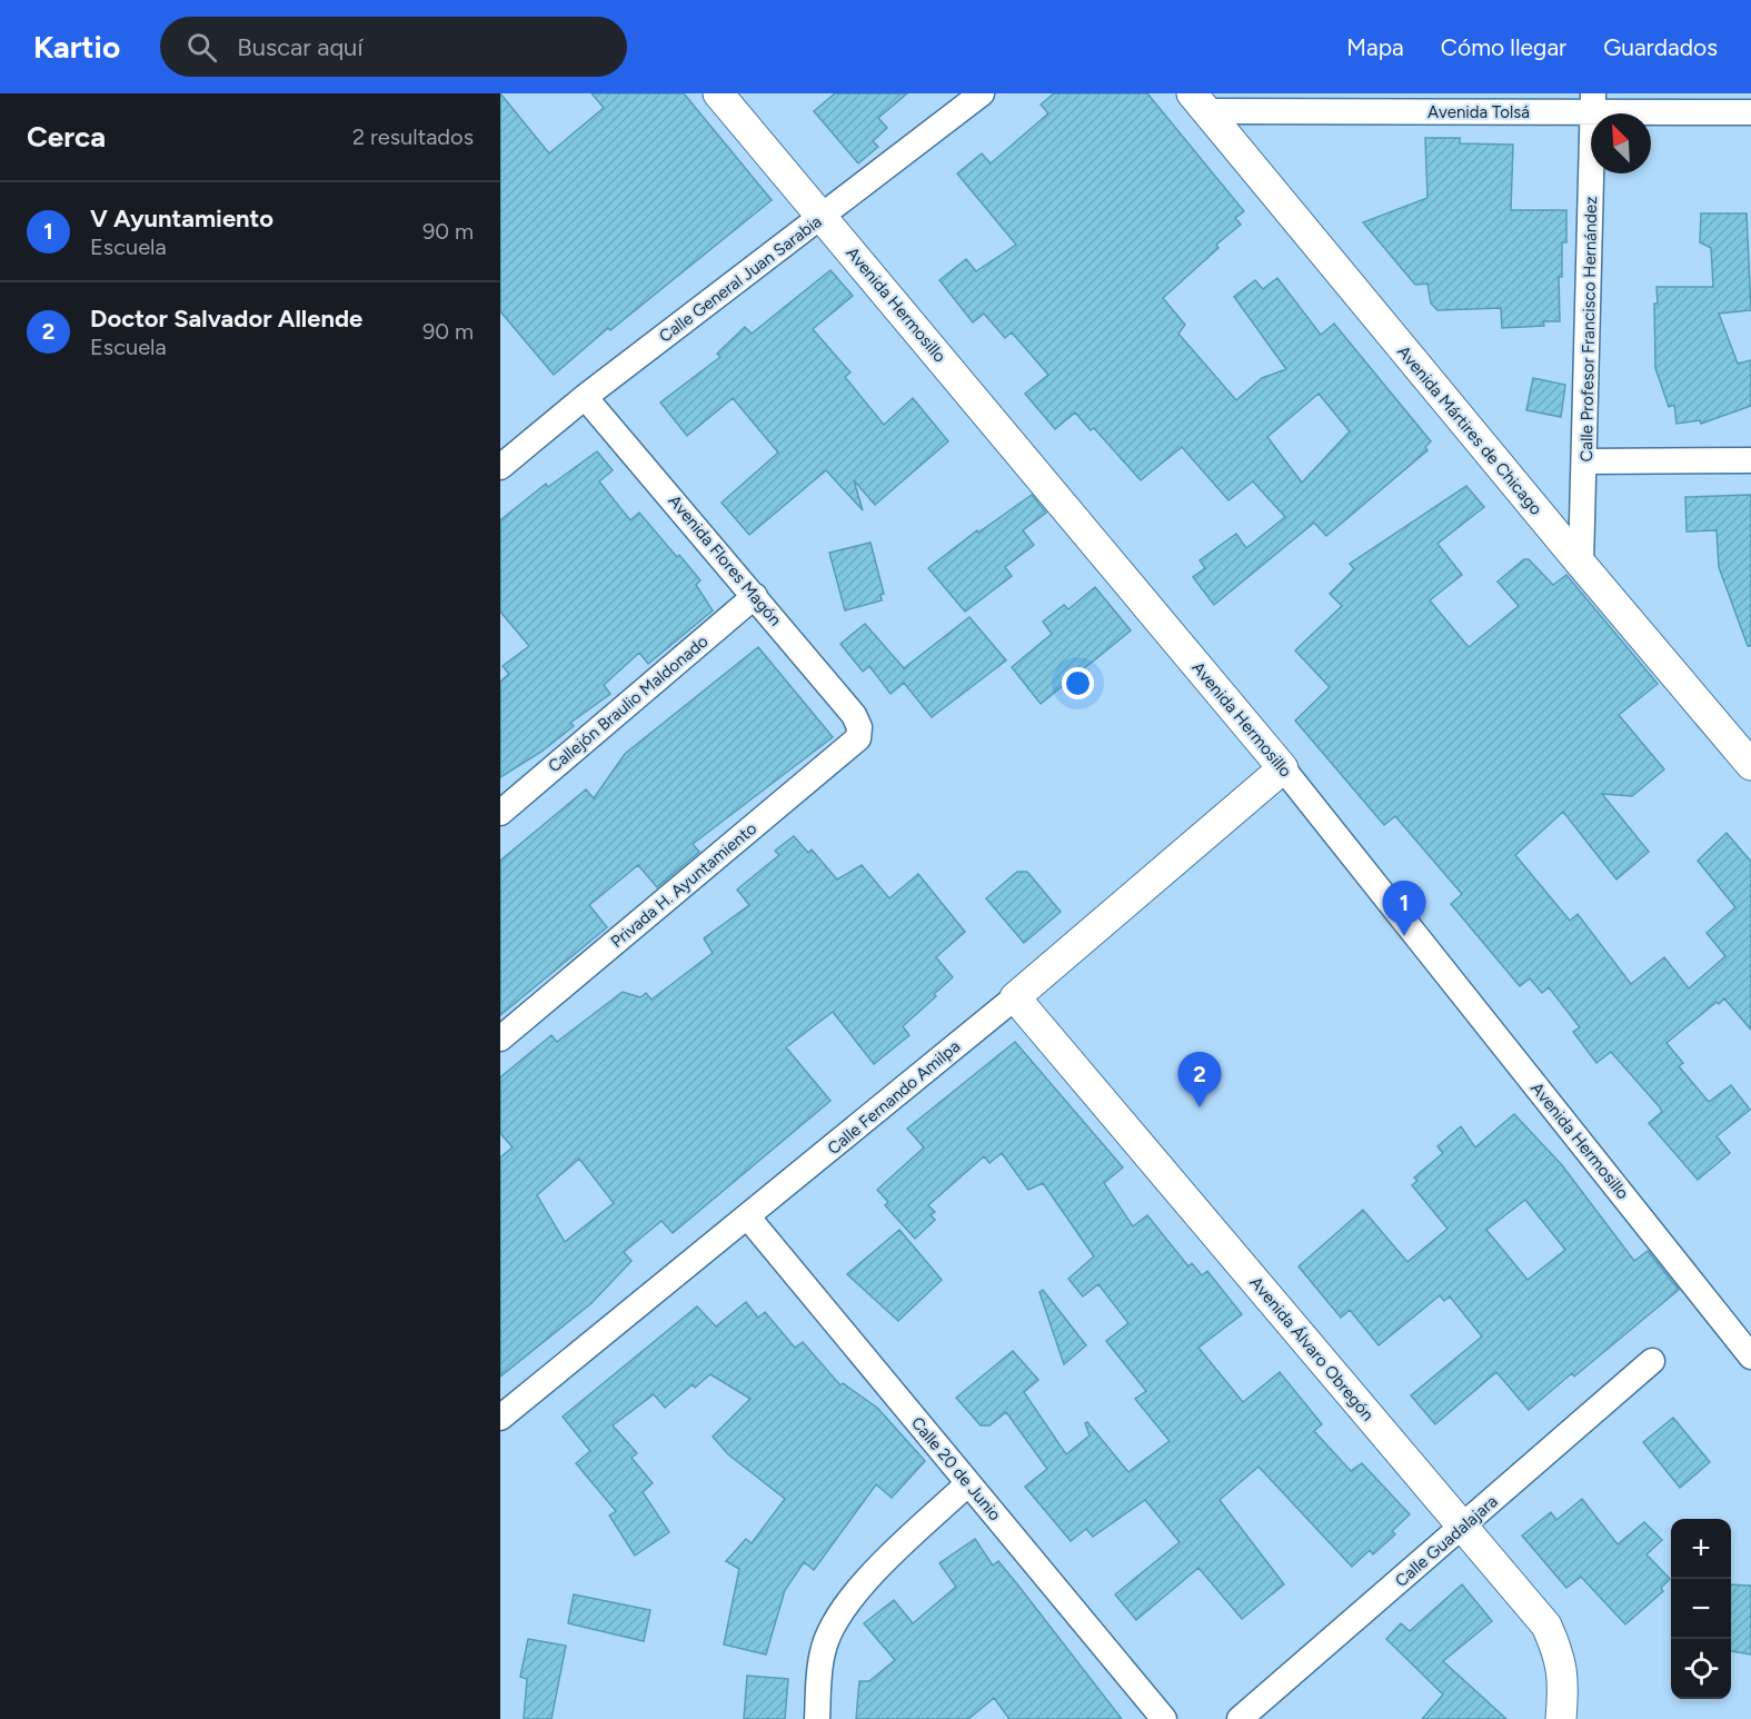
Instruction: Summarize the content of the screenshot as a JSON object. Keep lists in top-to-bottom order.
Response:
{
  "streets": {
    "street": [
      "Avenida Tolsá",
      "Calle General Juan Sarabia",
      "Avenida Hermosillo",
      "Calle Profesor Francisco Hernández",
      "Avenida Mártires de Chicago",
      "Avenida Flores Magón",
      "Callejón Braulio Maldonado",
      "Privada H. Ayuntamiento",
      "Calle Fernando Amilpa",
      "Avenida Álvaro Obregón",
      "Calle 20 de Junio",
      "Calle Guadalajara"
    ]
  },
  "crossings": [
    ["Avenida Tolsá", "Calle Profesor Francisco Hernández"],
    ["Avenida Tolsá", "Avenida Mártires de Chicago"],
    ["Calle General Juan Sarabia", "Avenida Hermosillo"],
    ["Calle General Juan Sarabia", "Avenida Flores Magón"],
    ["Avenida Hermosillo", "Calle Fernando Amilpa"],
    ["Calle Profesor Francisco Hernández", "Avenida Mártires de Chicago"],
    ["Avenida Flores Magón", "Callejón Braulio Maldonado"],
    ["Avenida Flores Magón", "Privada H. Ayuntamiento"],
    ["Calle Fernando Amilpa", "Avenida Álvaro Obregón"],
    ["Calle Fernando Amilpa", "Calle 20 de Junio"],
    ["Avenida Álvaro Obregón", "Calle Guadalajara"]
  ],
  "north": "top left",
  "page": {
    "header": "Kartio",
    "search": "Buscar aquí",
    "nav": ["Mapa", "Cómo llegar", "Guardados"],
    "heading": ["Cerca", "2 resultados"],
    "list": [
      {
        "mark": "1",
        "name": "V Ayuntamiento",
        "note": "Escuela",
        "value": "90 m"
      },
      {
        "mark": "2",
        "name": "Doctor Salvador Allende",
        "note": "Escuela",
        "value": "90 m"
      }
    ],
    "pins": ["1", "2"],
    "map_buttons": ["+", "−"]
  }
}
